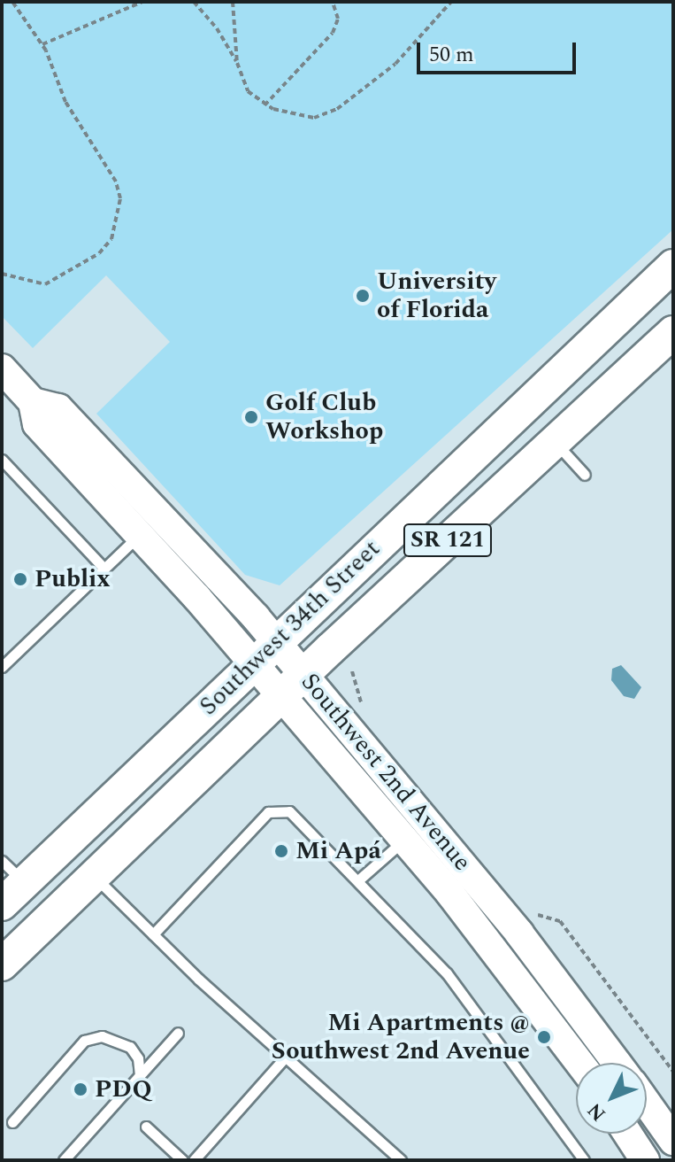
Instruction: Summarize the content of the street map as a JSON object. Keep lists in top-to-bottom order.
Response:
{
  "streets": {
    "main road": ["SR 121", "Southwest 34th Street", "Southwest 2nd Avenue"]
  },
  "crossings": [
    ["Southwest 34th Street", "Southwest 2nd Avenue"]
  ],
  "places": [
    "University of Florida",
    "Golf Club Workshop",
    "Publix",
    "Mi Apá",
    "Mi Apartments @ Southwest 2nd Avenue",
    "PDQ"
  ],
  "scale_bar": "50 m",
  "north": "bottom left"
}
